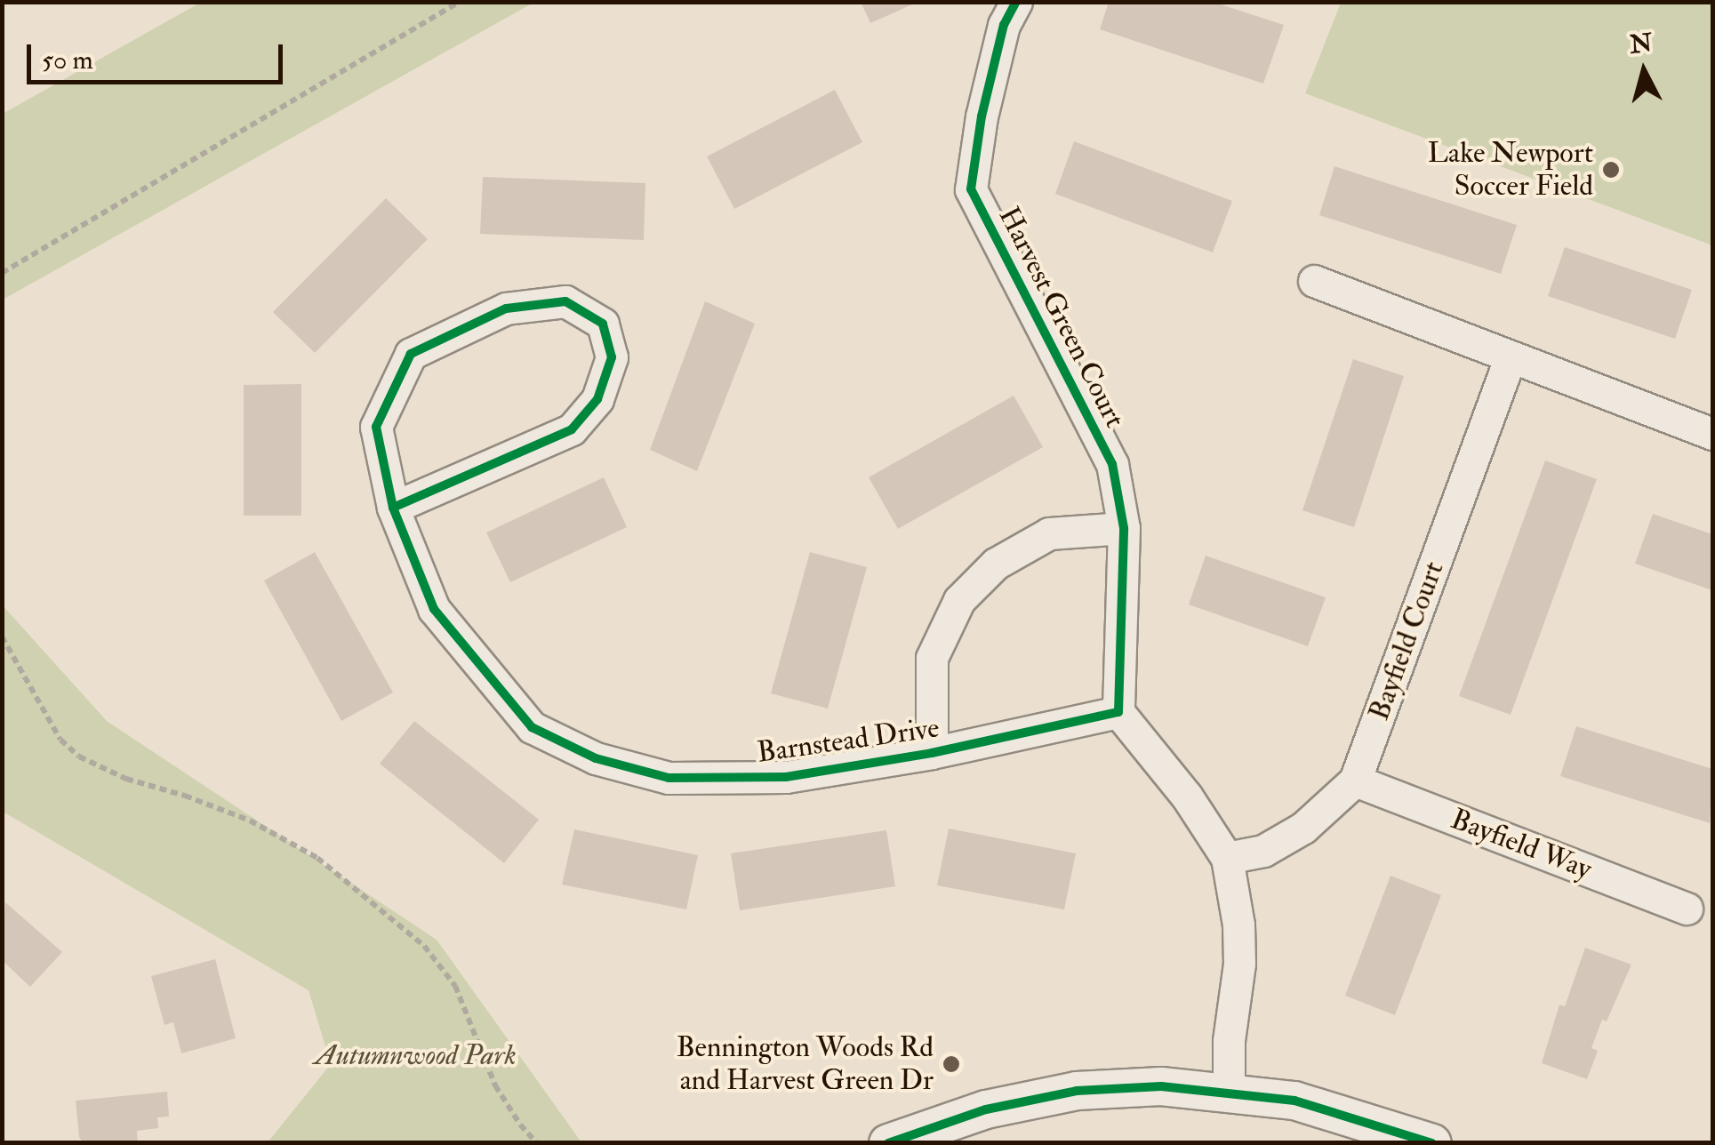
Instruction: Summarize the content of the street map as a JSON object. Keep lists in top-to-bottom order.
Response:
{
  "streets": {
    "street": [
      "Harvest Green Court",
      "Bayfield Court",
      "Barnstead Drive",
      "Bayfield Way"
    ]
  },
  "crossings": [
    ["Harvest Green Court", "Barnstead Drive"],
    ["Bayfield Court", "Bayfield Way"]
  ],
  "parks": ["Autumnwood Park"],
  "places": ["Lake Newport Soccer Field", "Bennington Woods Rd and Harvest Green Dr"],
  "scale_bar": "50 m",
  "north": "top"
}
